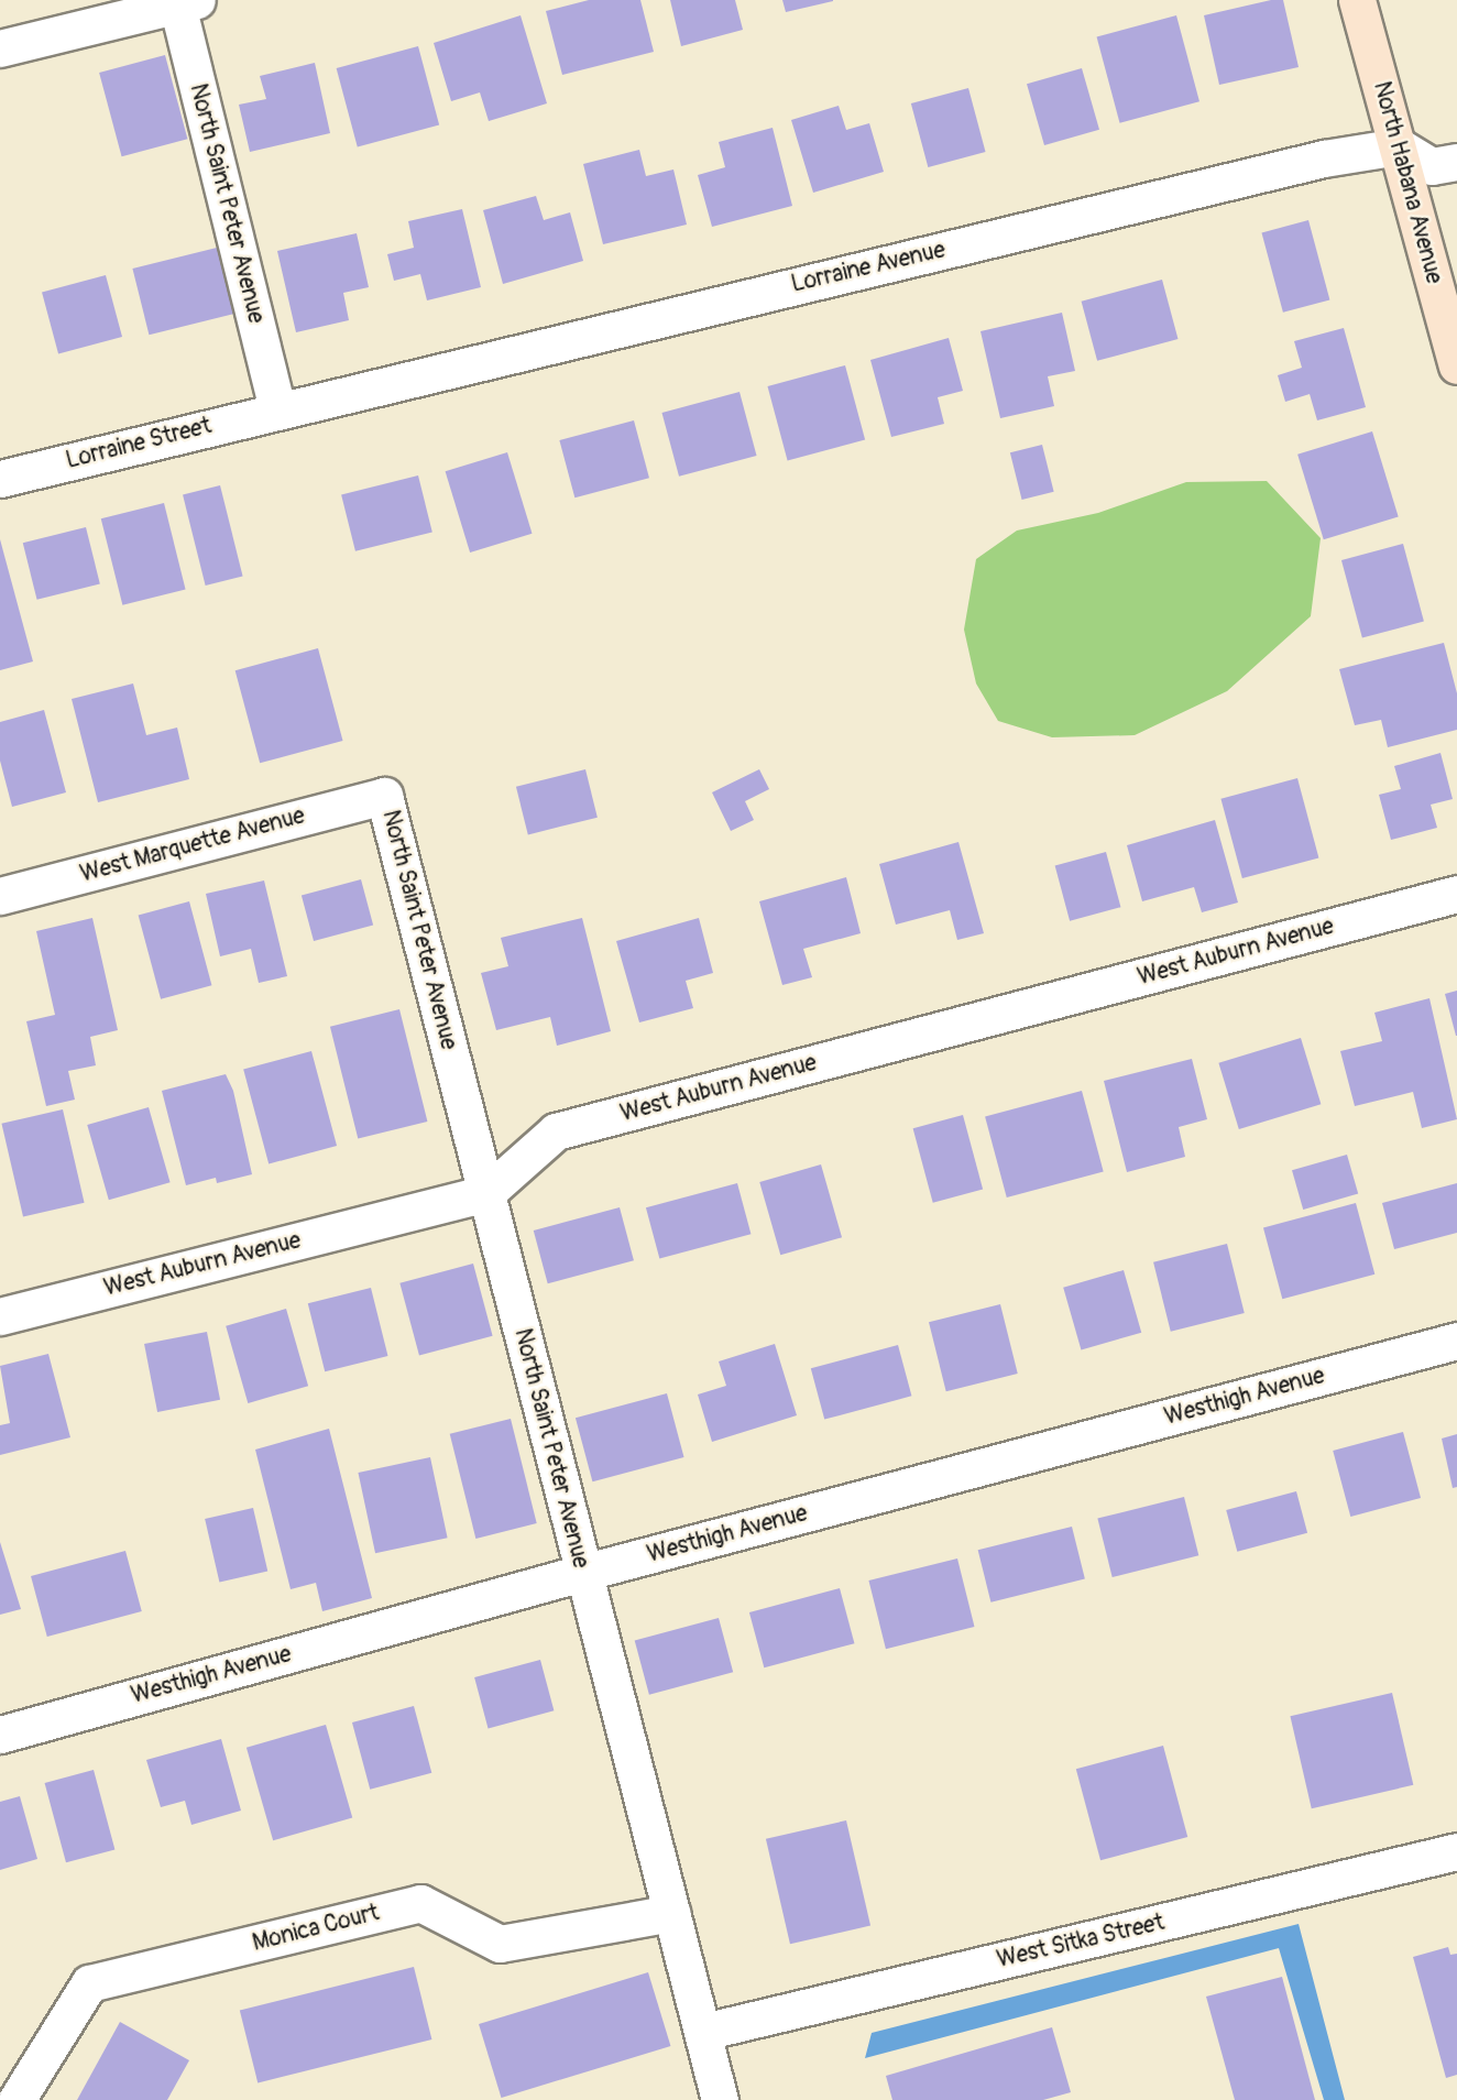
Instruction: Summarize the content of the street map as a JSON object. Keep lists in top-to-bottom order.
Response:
{
  "streets": {
    "street": [
      "North Habana Avenue",
      "North Saint Peter Avenue",
      "Lorraine Avenue",
      "Lorraine Street",
      "West Marquette Avenue",
      "West Auburn Avenue",
      "Westhigh Avenue",
      "Monica Court",
      "West Sitka Street"
    ]
  },
  "crossings": [
    ["North Habana Avenue", "Lorraine Avenue"],
    ["North Saint Peter Avenue", "Lorraine Avenue"],
    ["North Saint Peter Avenue", "Lorraine Street"],
    ["North Saint Peter Avenue", "West Marquette Avenue"],
    ["North Saint Peter Avenue", "West Auburn Avenue"],
    ["North Saint Peter Avenue", "Westhigh Avenue"],
    ["North Saint Peter Avenue", "Monica Court"],
    ["North Saint Peter Avenue", "West Sitka Street"],
    ["Lorraine Avenue", "Lorraine Street"]
  ]
}
